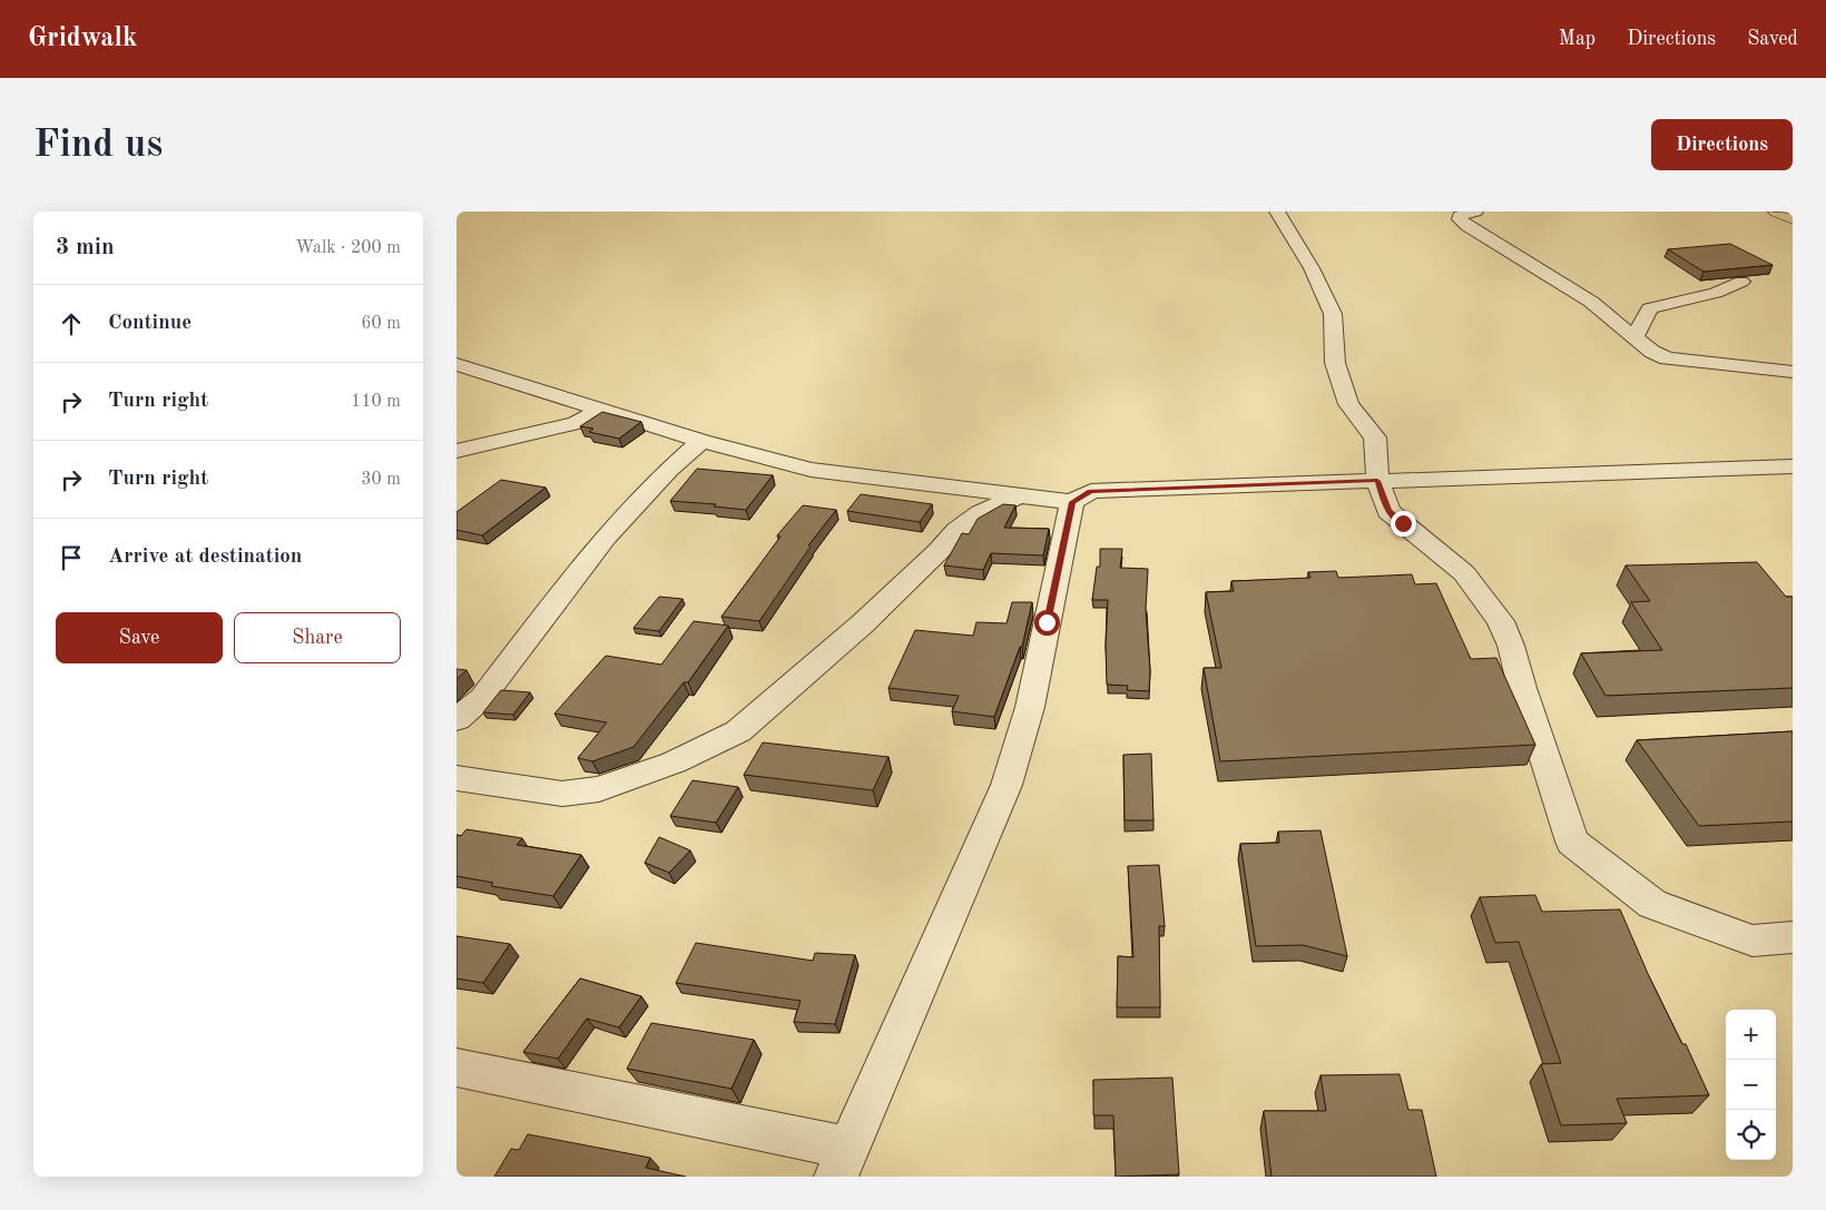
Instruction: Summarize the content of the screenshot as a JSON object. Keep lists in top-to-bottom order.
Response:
{
  "page": {
    "header": "Gridwalk",
    "nav": ["Map", "Directions", "Saved"],
    "buttons": [
      "Directions",
      ["Save", "Share"]
    ],
    "title": "Find us",
    "heading": ["3 min", "Walk · 200 m"],
    "list": [
      ["Continue", "60 m"],
      ["Turn right", "110 m"],
      ["Turn right", "30 m"],
      "Arrive at destination"
    ],
    "map_buttons": ["+", "−"]
  }
}
